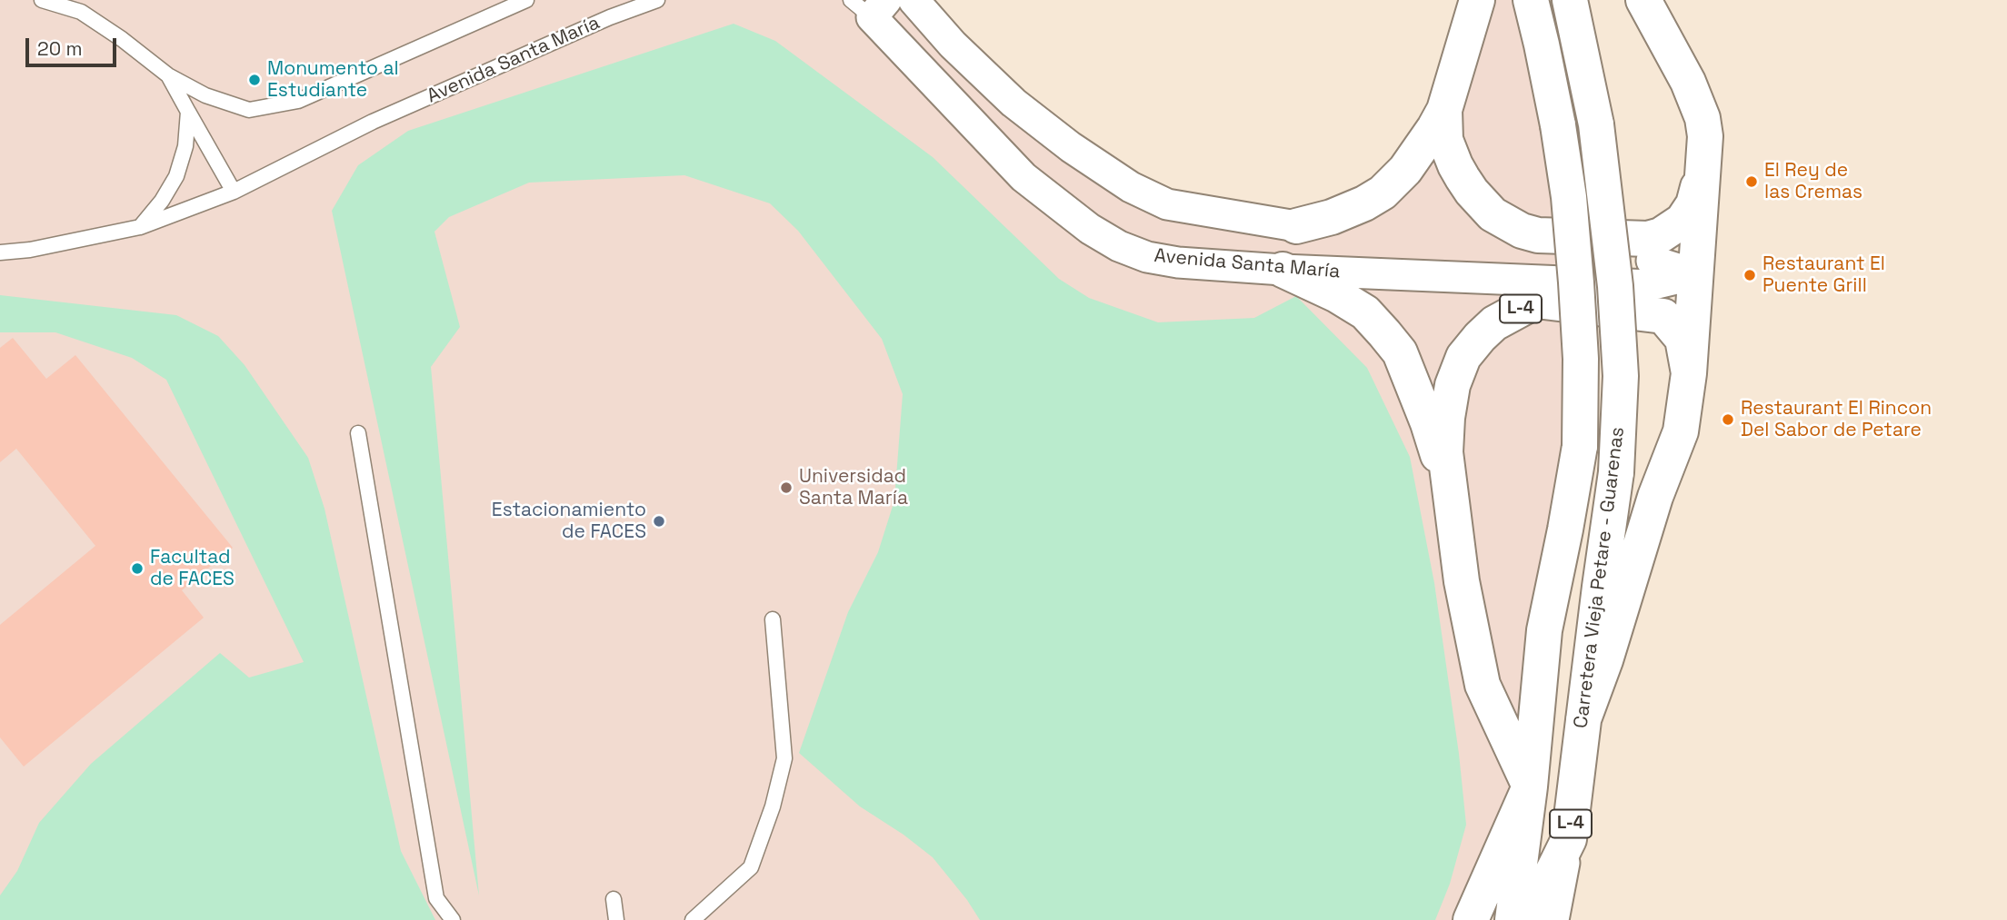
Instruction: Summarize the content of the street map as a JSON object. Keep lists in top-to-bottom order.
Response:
{
  "streets": {
    "main road": ["L-4", "Carretera Vieja Petare - Guarenas"],
    "street": ["Avenida Santa María"]
  },
  "crossings": [
    ["Avenida Santa María", "L-4"],
    ["L-4", "Carretera Vieja Petare - Guarenas"]
  ],
  "places": [
    "Monumento al Estudiante",
    "El Rey de las Cremas",
    "Restaurant El Puente Grill",
    "Restaurant El Rincon Del Sabor de Petare",
    "Universidad Santa María",
    "Estacionamiento de FACES",
    "Facultad de FACES"
  ],
  "scale_bar": "20 m"
}
